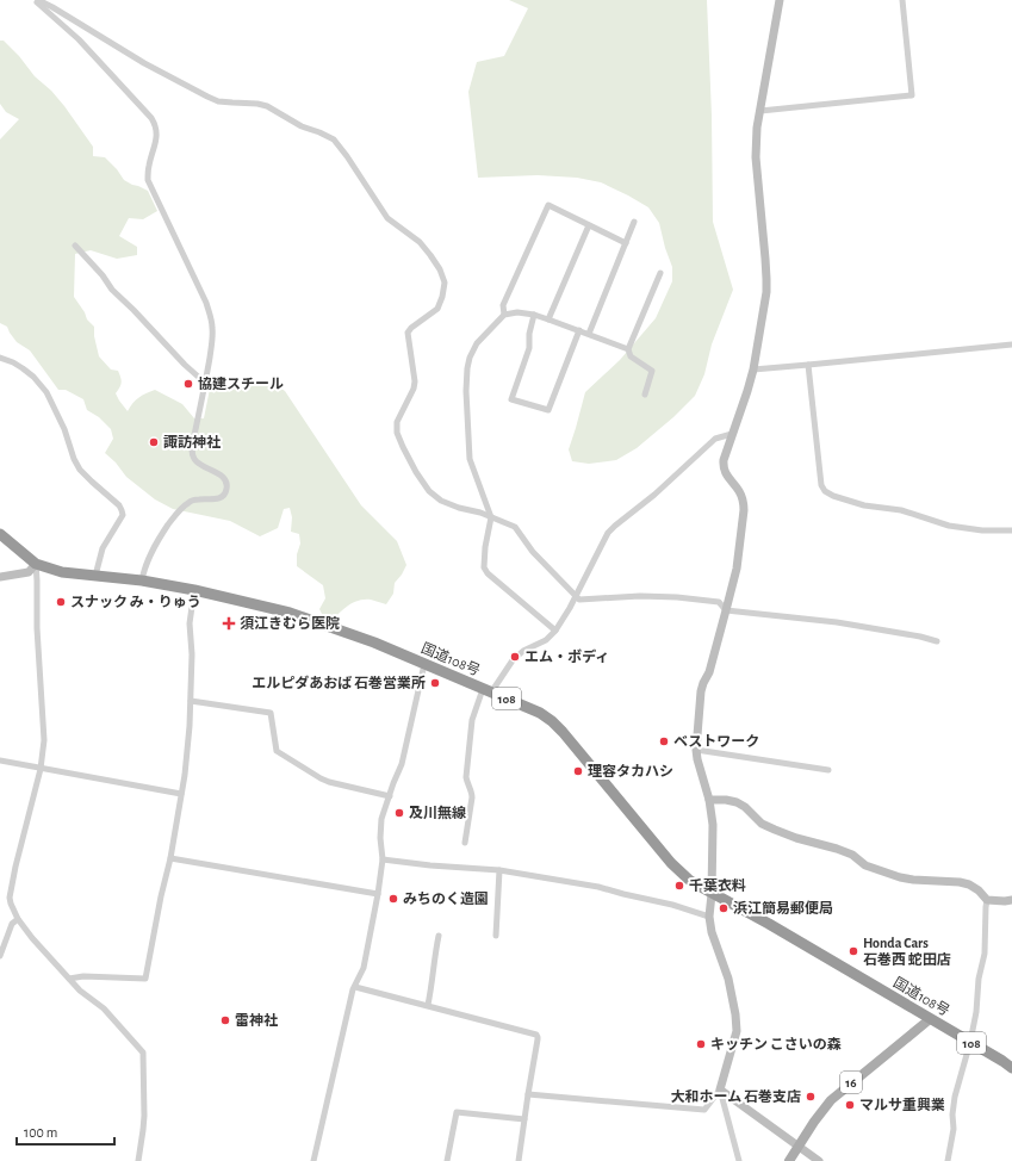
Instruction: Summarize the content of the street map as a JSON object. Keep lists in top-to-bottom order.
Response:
{
  "streets": {
    "highway": ["国道108号", "108"],
    "main road": ["16"]
  },
  "crossings": [
    ["国道108号", "16"]
  ],
  "places": {
    "other": [
      "協建スチール",
      "諏訪神社",
      "スナック み・りゅう",
      "エム・ボディ",
      "エルピダあおば 石巻営業所",
      "ベストワーク",
      "理容タカハシ",
      "及川無線",
      "千葉衣料",
      "みちのく造園",
      "浜江簡易郵便局",
      "Honda Cars 石巻西 蛇田店",
      "雷神社",
      "キッチン こさいの森",
      "大和ホーム 石巻支店",
      "マルサ重興業"
    ],
    "health": ["須江きむら医院"]
  },
  "scale_bar": "100 m"
}
